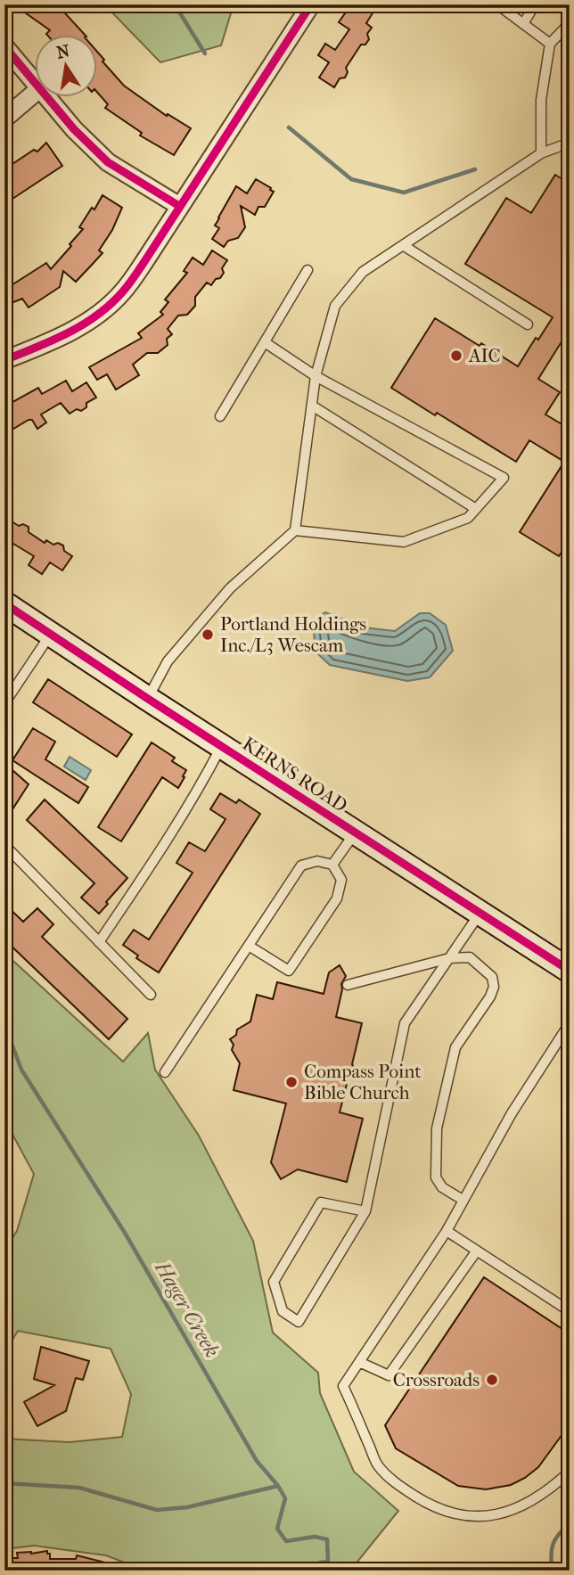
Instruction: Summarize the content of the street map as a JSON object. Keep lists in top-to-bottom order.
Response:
{
  "streets": {
    "street": ["KERNS ROAD"]
  },
  "water": ["Hager Creek"],
  "places": [
    "AIC",
    "Portland Holdings Inc./L3 Wescam",
    "Compass Point Bible Church",
    "Crossroads"
  ],
  "north": "top"
}
